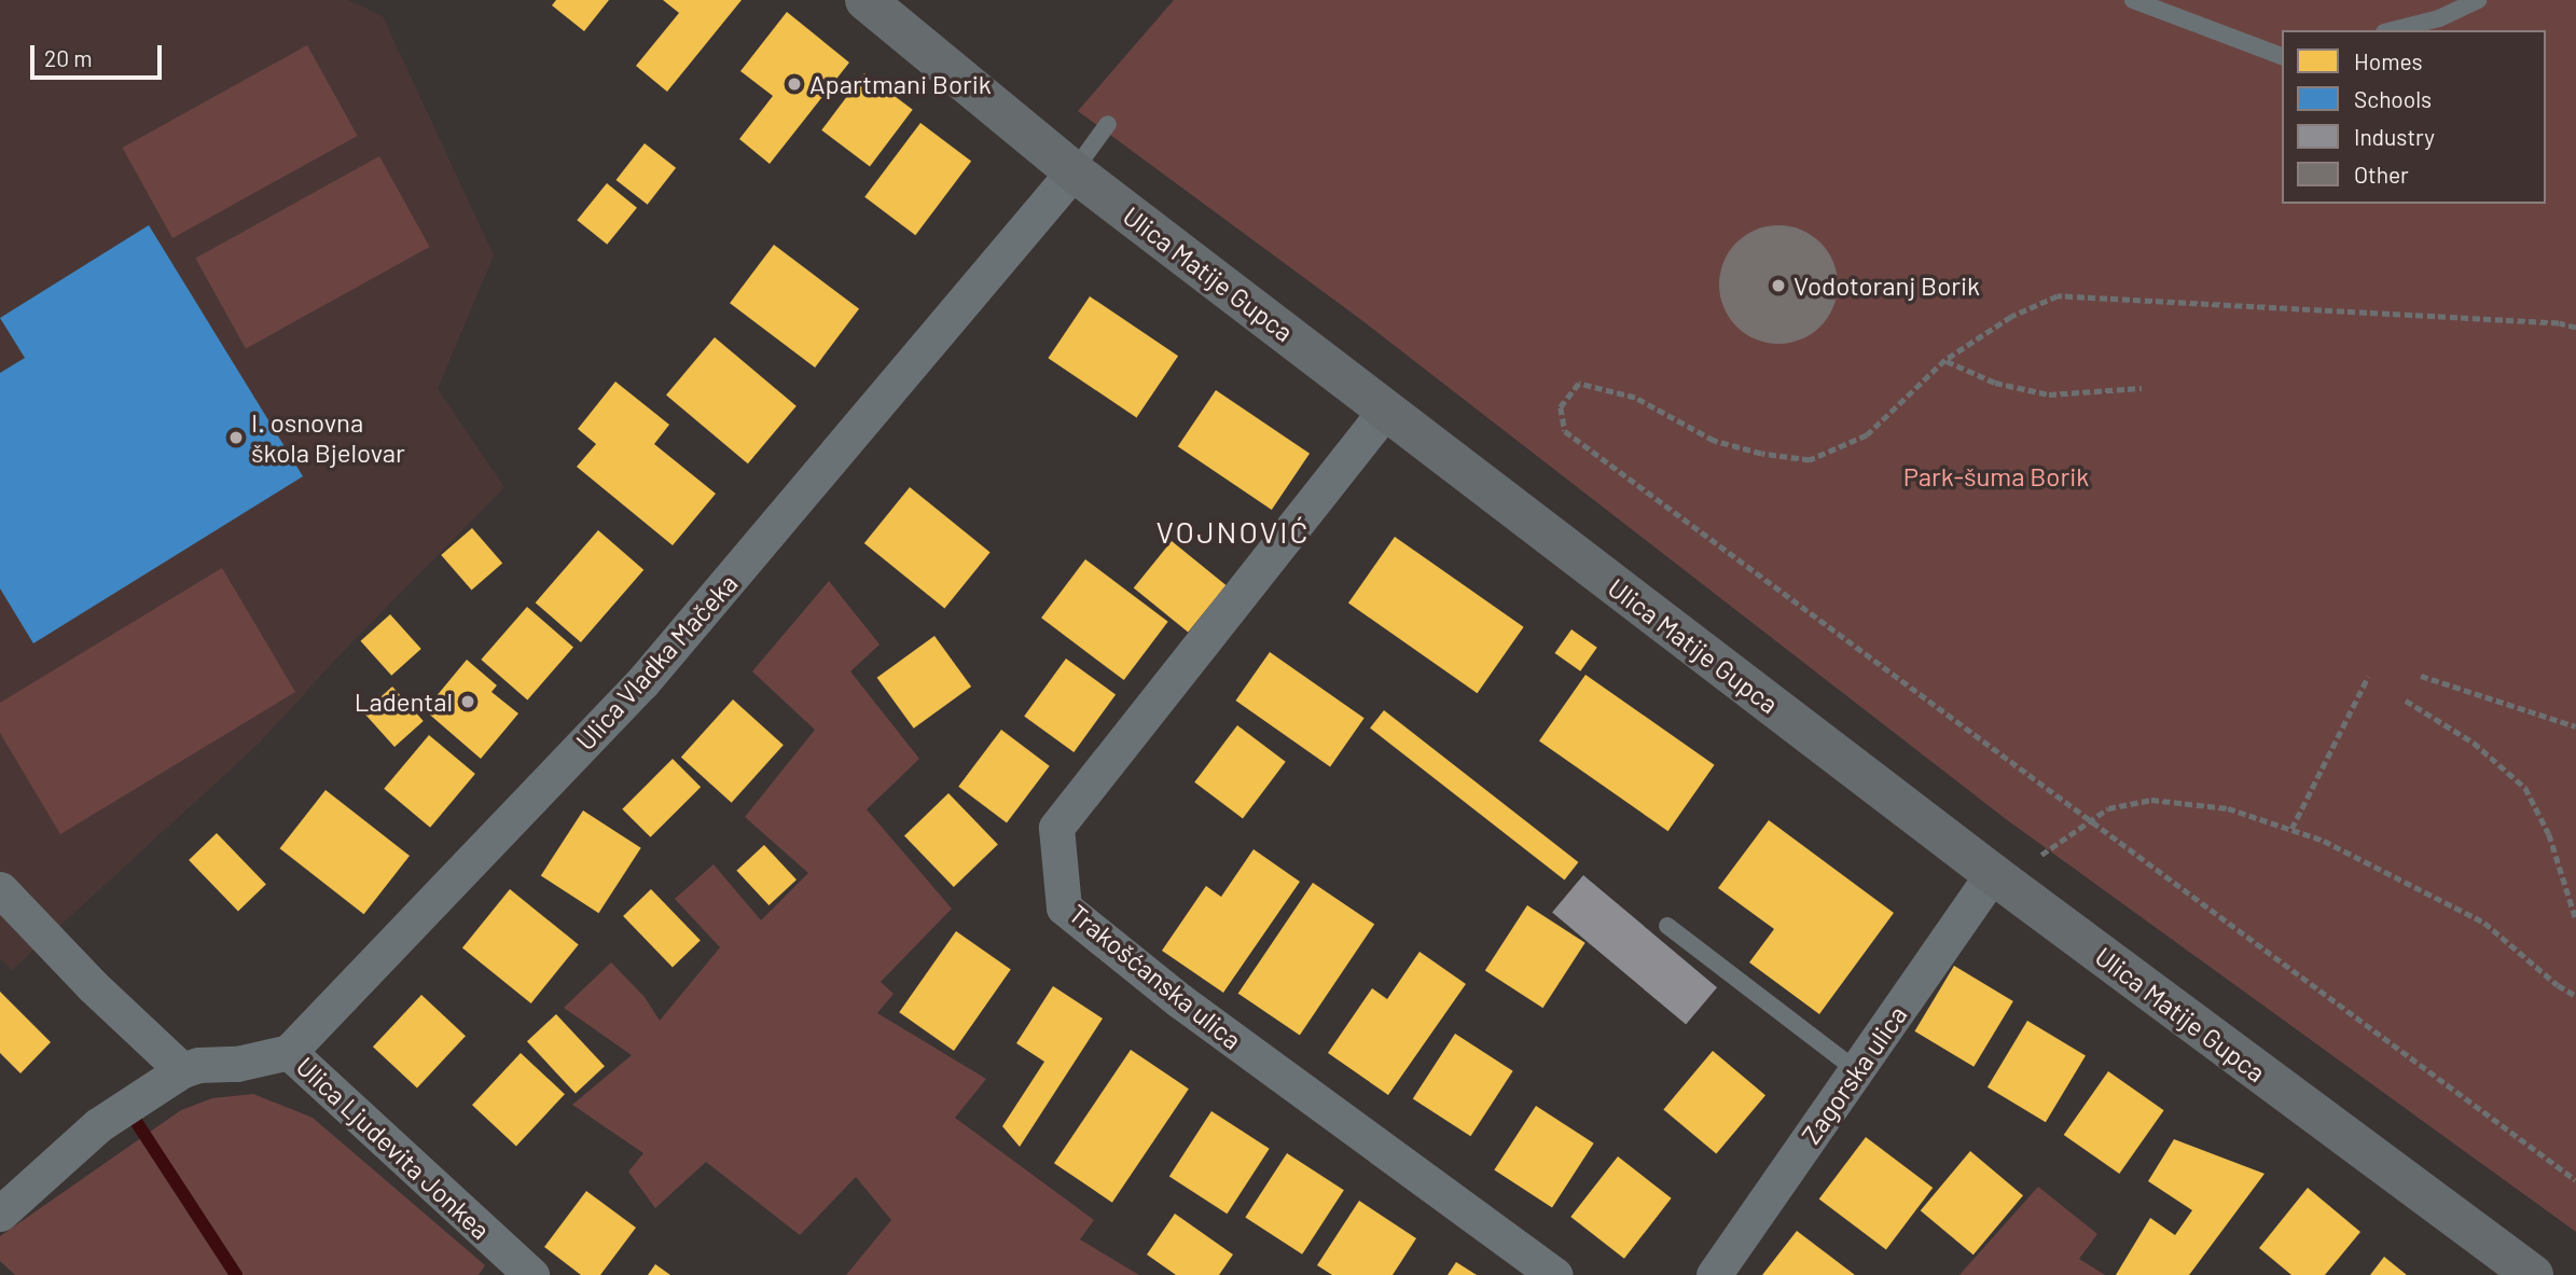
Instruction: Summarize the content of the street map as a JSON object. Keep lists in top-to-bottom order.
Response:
{
  "streets": {
    "street": [
      "Ulica Matije Gupca",
      "Ulica Vladka Mačeka",
      "Trakošćanska ulica",
      "Zagorska ulica",
      "Ulica Ljudevita Jonkea"
    ]
  },
  "crossings": [
    ["Ulica Matije Gupca", "Ulica Vladka Mačeka"],
    ["Ulica Matije Gupca", "Trakošćanska ulica"],
    ["Ulica Matije Gupca", "Zagorska ulica"],
    ["Ulica Vladka Mačeka", "Ulica Ljudevita Jonkea"]
  ],
  "districts": ["VOJNOVIĆ"],
  "parks": ["Park-šuma Borik"],
  "places": [
    "Apartmani Borik",
    "Vodotoranj Borik",
    "I. osnovna škola Bjelovar",
    "Ladental"
  ],
  "legend": [
    "Homes",
    "Schools",
    "Industry",
    "Other"
  ],
  "scale_bar": "20 m"
}
